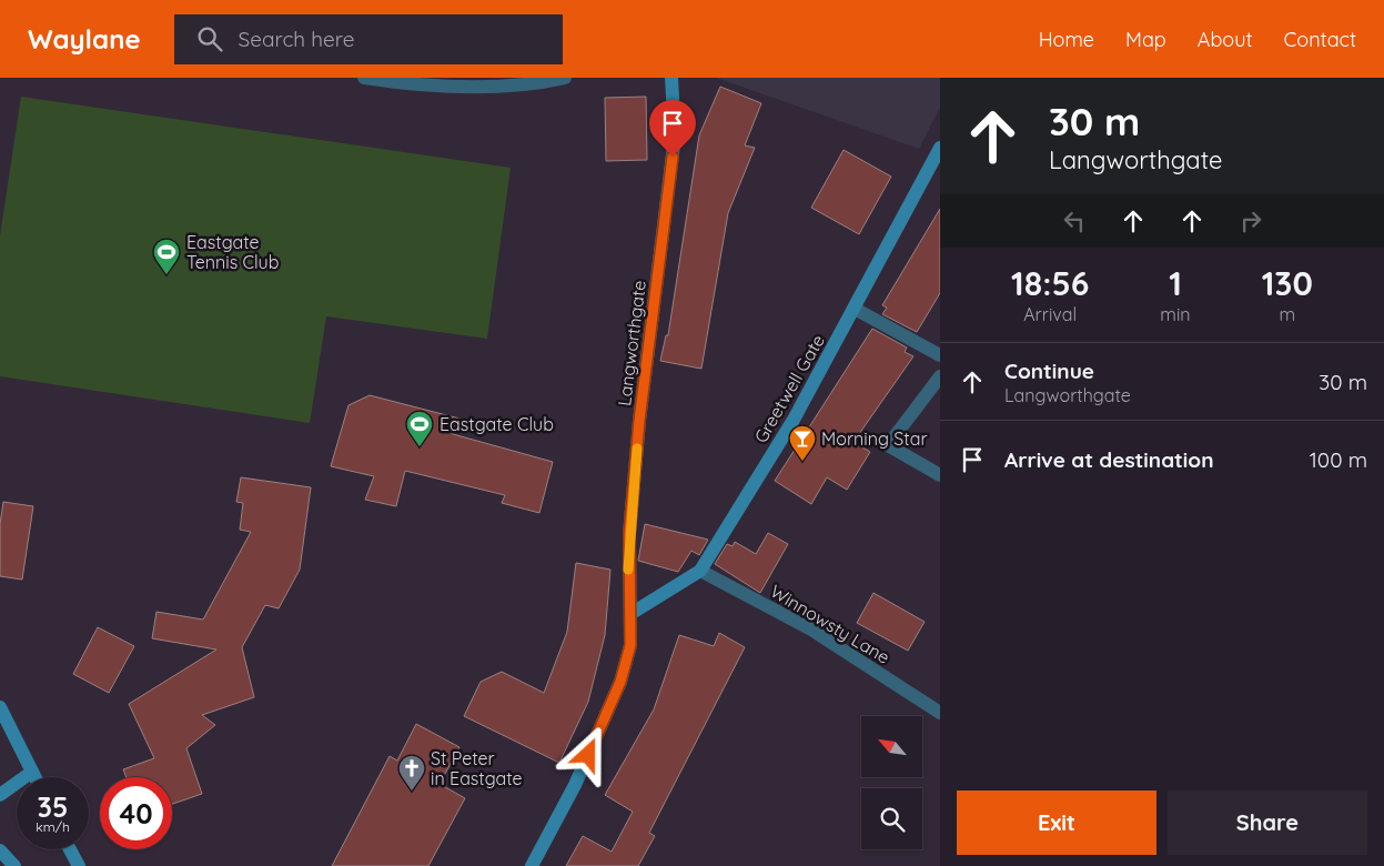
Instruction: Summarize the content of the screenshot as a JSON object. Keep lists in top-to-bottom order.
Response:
{
  "streets": {
    "street": ["Langworthgate", "Greetwell Gate", "Winnowsty Lane"]
  },
  "crossings": [
    ["Langworthgate", "Greetwell Gate"],
    ["Greetwell Gate", "Winnowsty Lane"]
  ],
  "places": {
    "sports": ["Eastgate Tennis Club", "Eastgate Club"],
    "bar": ["Morning Star"],
    "church": ["St Peter in Eastgate"]
  },
  "north": "top left",
  "page": {
    "header": "Waylane",
    "search": "Search here",
    "nav": [
      "Home",
      "Map",
      "About",
      "Contact"
    ],
    "turn": ["30 m", "Langworthgate"],
    "eta": [
      "18:56",
      "Arrival",
      "1",
      "min",
      "130",
      "m"
    ],
    "list": [
      {
        "name": "Continue",
        "note": "Langworthgate",
        "value": "30 m"
      },
      {
        "name": "Arrive at destination",
        "value": "100 m"
      }
    ],
    "speed": "35 km/h",
    "limit": "40",
    "buttons": ["Exit", "Share"]
  }
}
